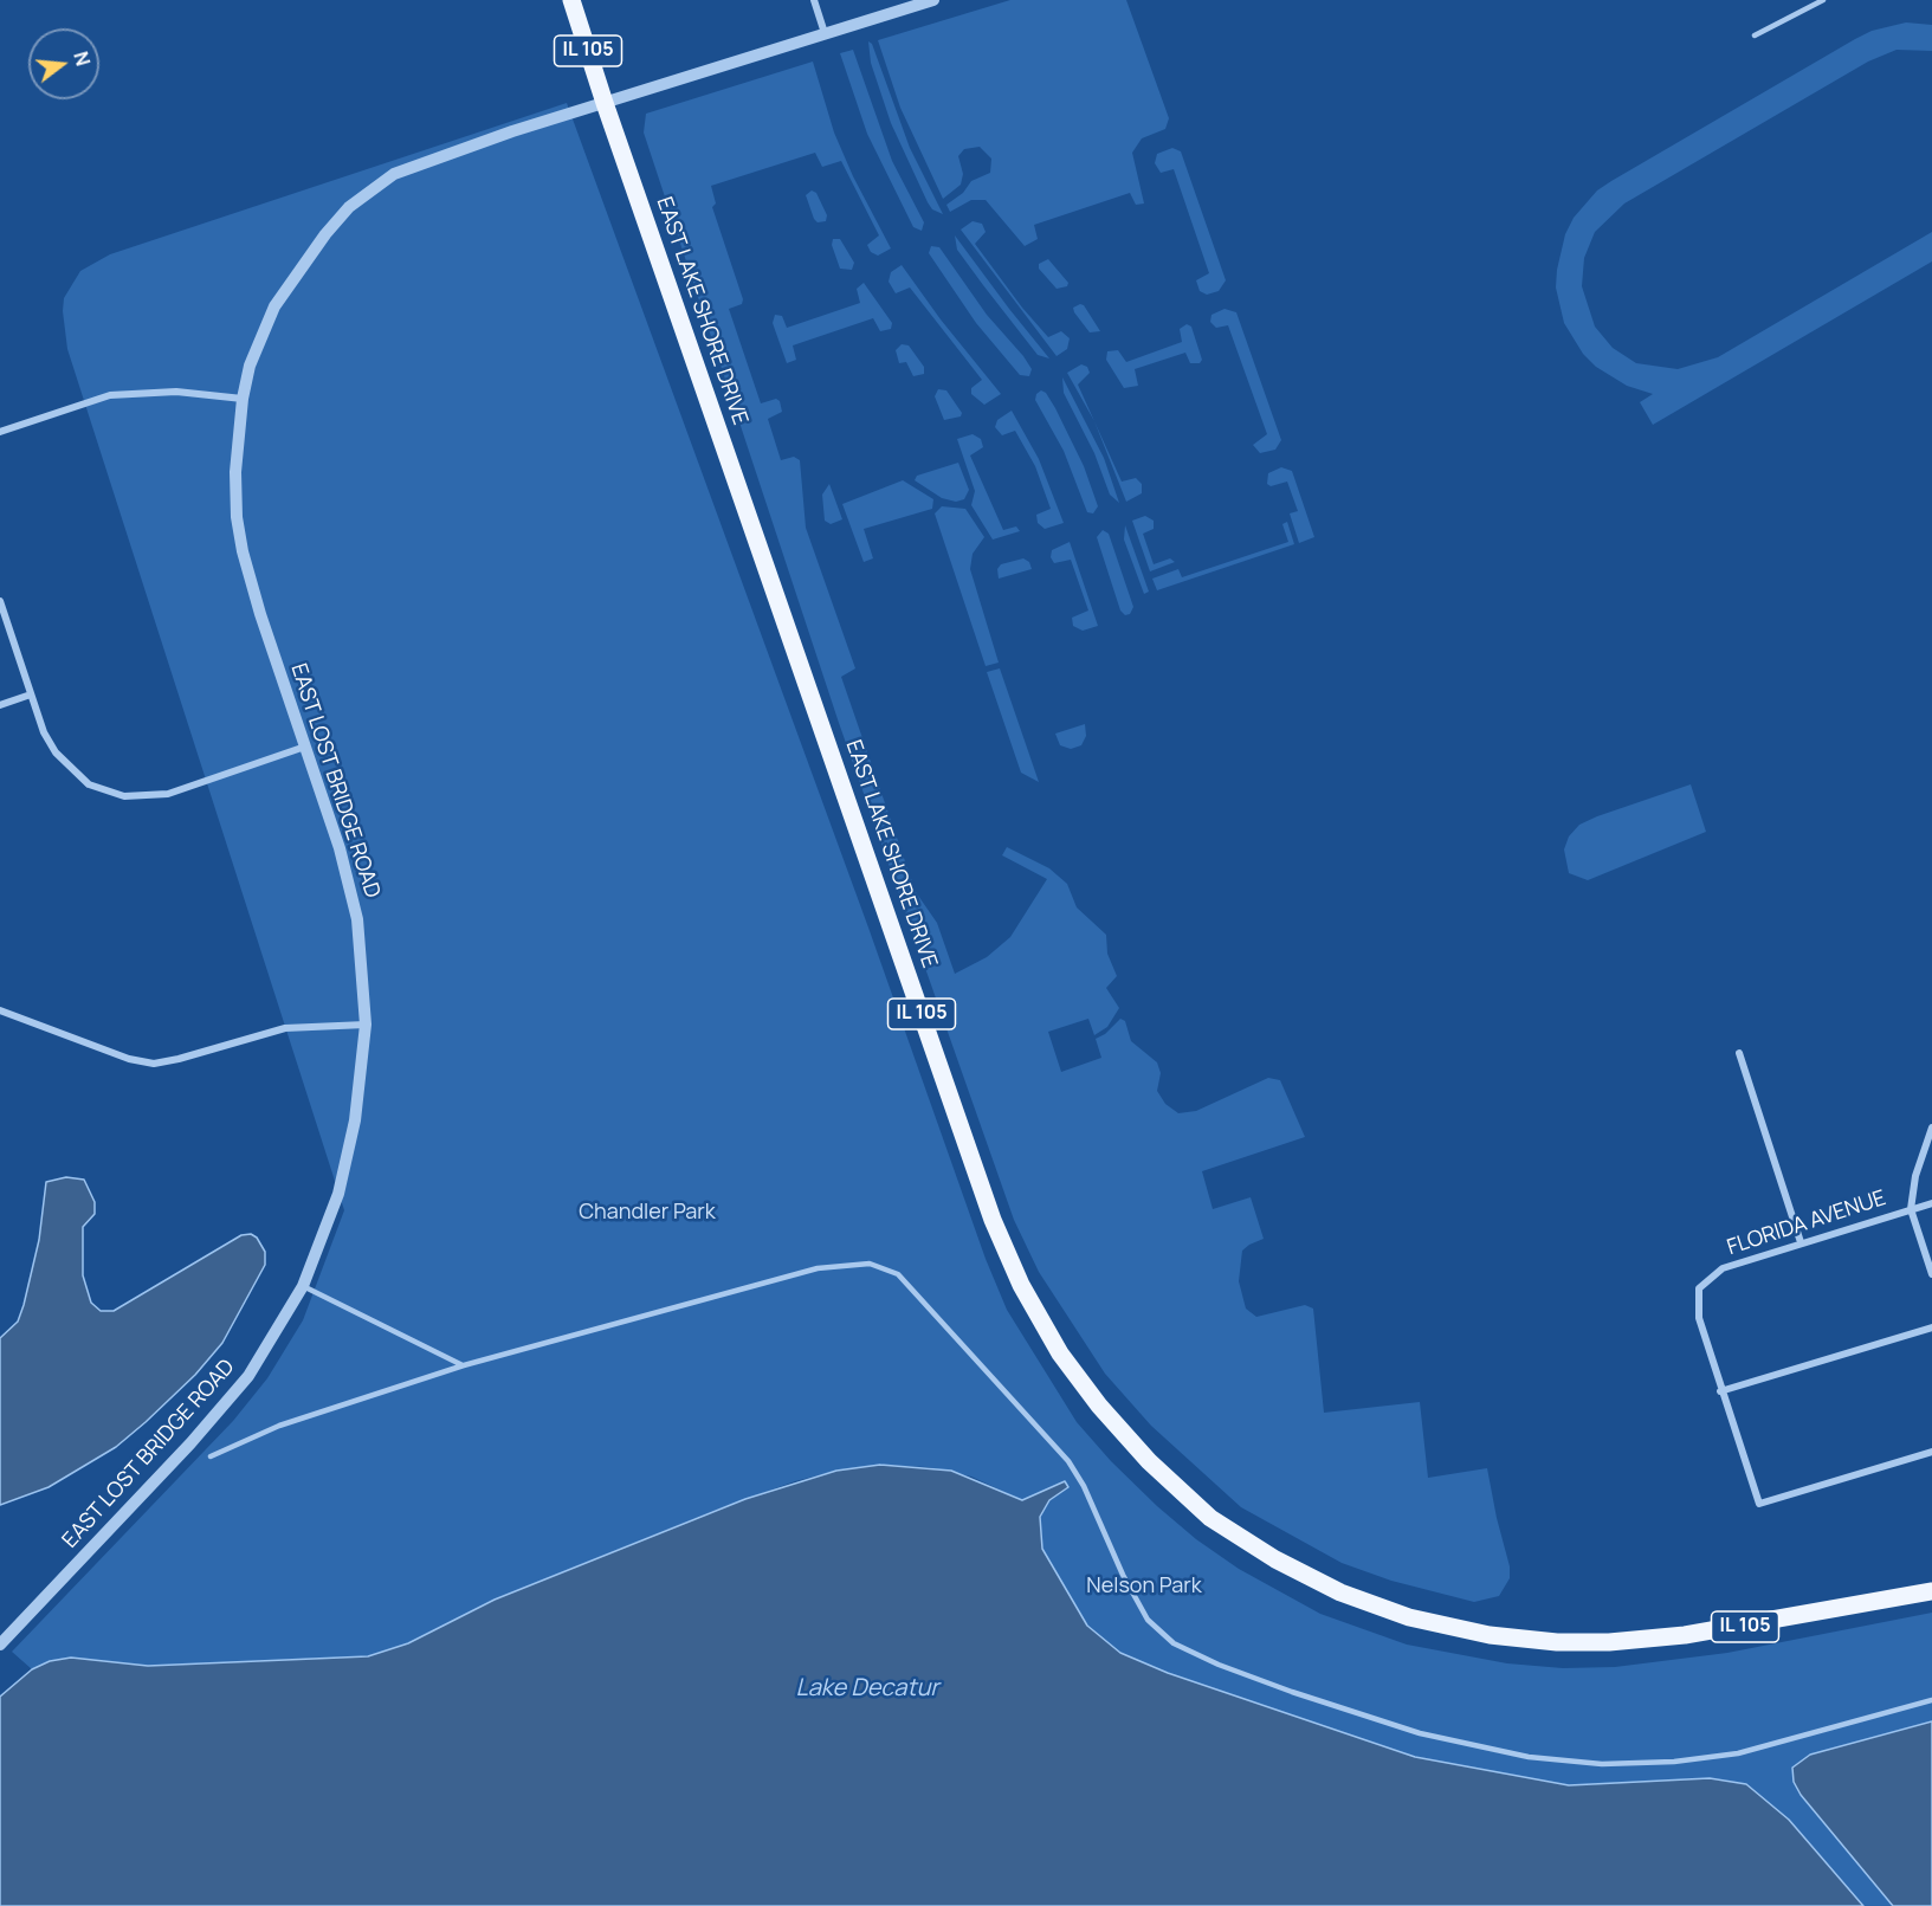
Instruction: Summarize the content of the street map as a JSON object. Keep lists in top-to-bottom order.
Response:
{
  "streets": {
    "main road": ["IL 105", "EAST LAKE SHORE DRIVE"],
    "street": ["EAST LOST BRIDGE ROAD", "FLORIDA AVENUE"]
  },
  "crossings": [
    ["EAST LAKE SHORE DRIVE", "EAST LOST BRIDGE ROAD"]
  ],
  "water": ["Lake Decatur"],
  "parks": ["Chandler Park", "Nelson Park"],
  "north": "right"
}
